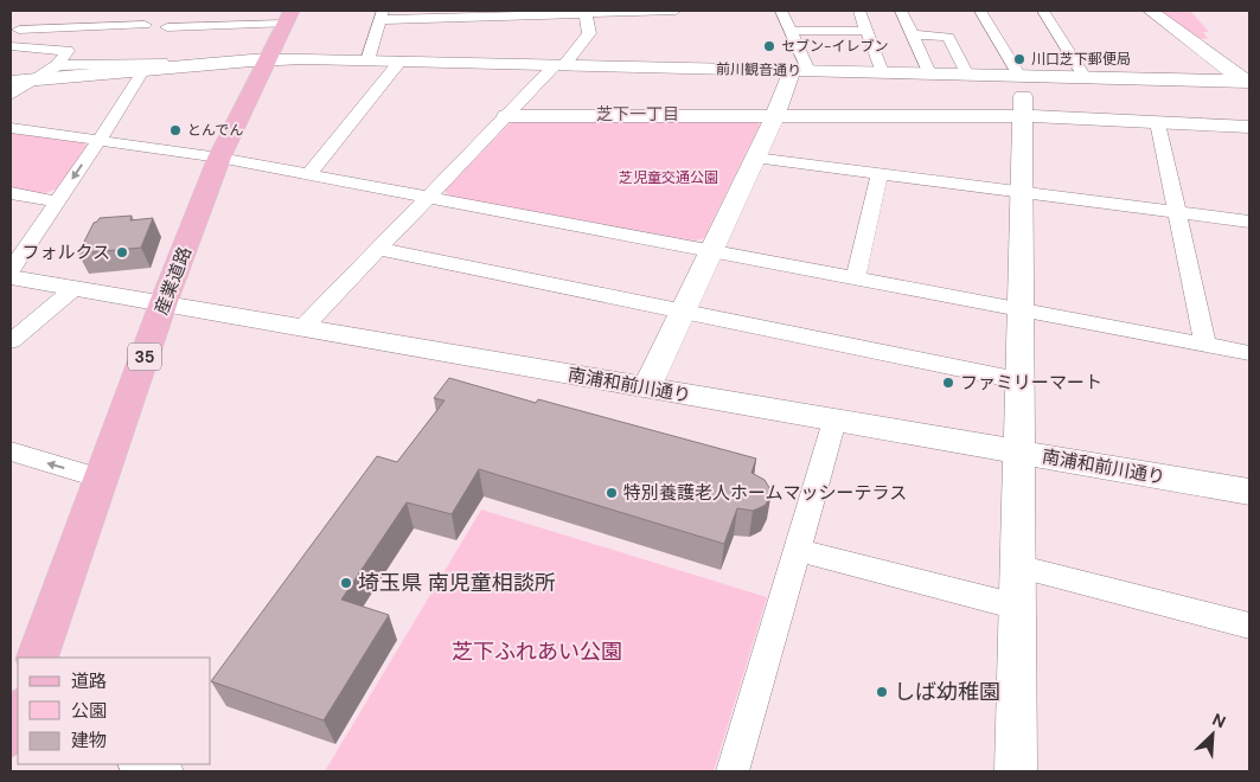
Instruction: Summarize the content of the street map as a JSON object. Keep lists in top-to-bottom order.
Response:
{
  "streets": {
    "main road": ["産業道路", "35"],
    "street": ["前川観音通り", "南浦和前川通り"]
  },
  "crossings": [
    ["前川観音通り", "産業道路"],
    ["産業道路", "南浦和前川通り"]
  ],
  "districts": ["芝下一丁目"],
  "parks": ["芝児童交通公園", "芝下ふれあい公園"],
  "places": [
    "セブン-イレブン",
    "川口芝下郵便局",
    "とんでん",
    "フォルクス",
    "ファミリーマート",
    "特別養護老人ホームマッシーテラス",
    "埼玉県 南児童相談所",
    "しば幼稚園"
  ],
  "legend": ["道路", "公園", "建物"],
  "north": "top right"
}
